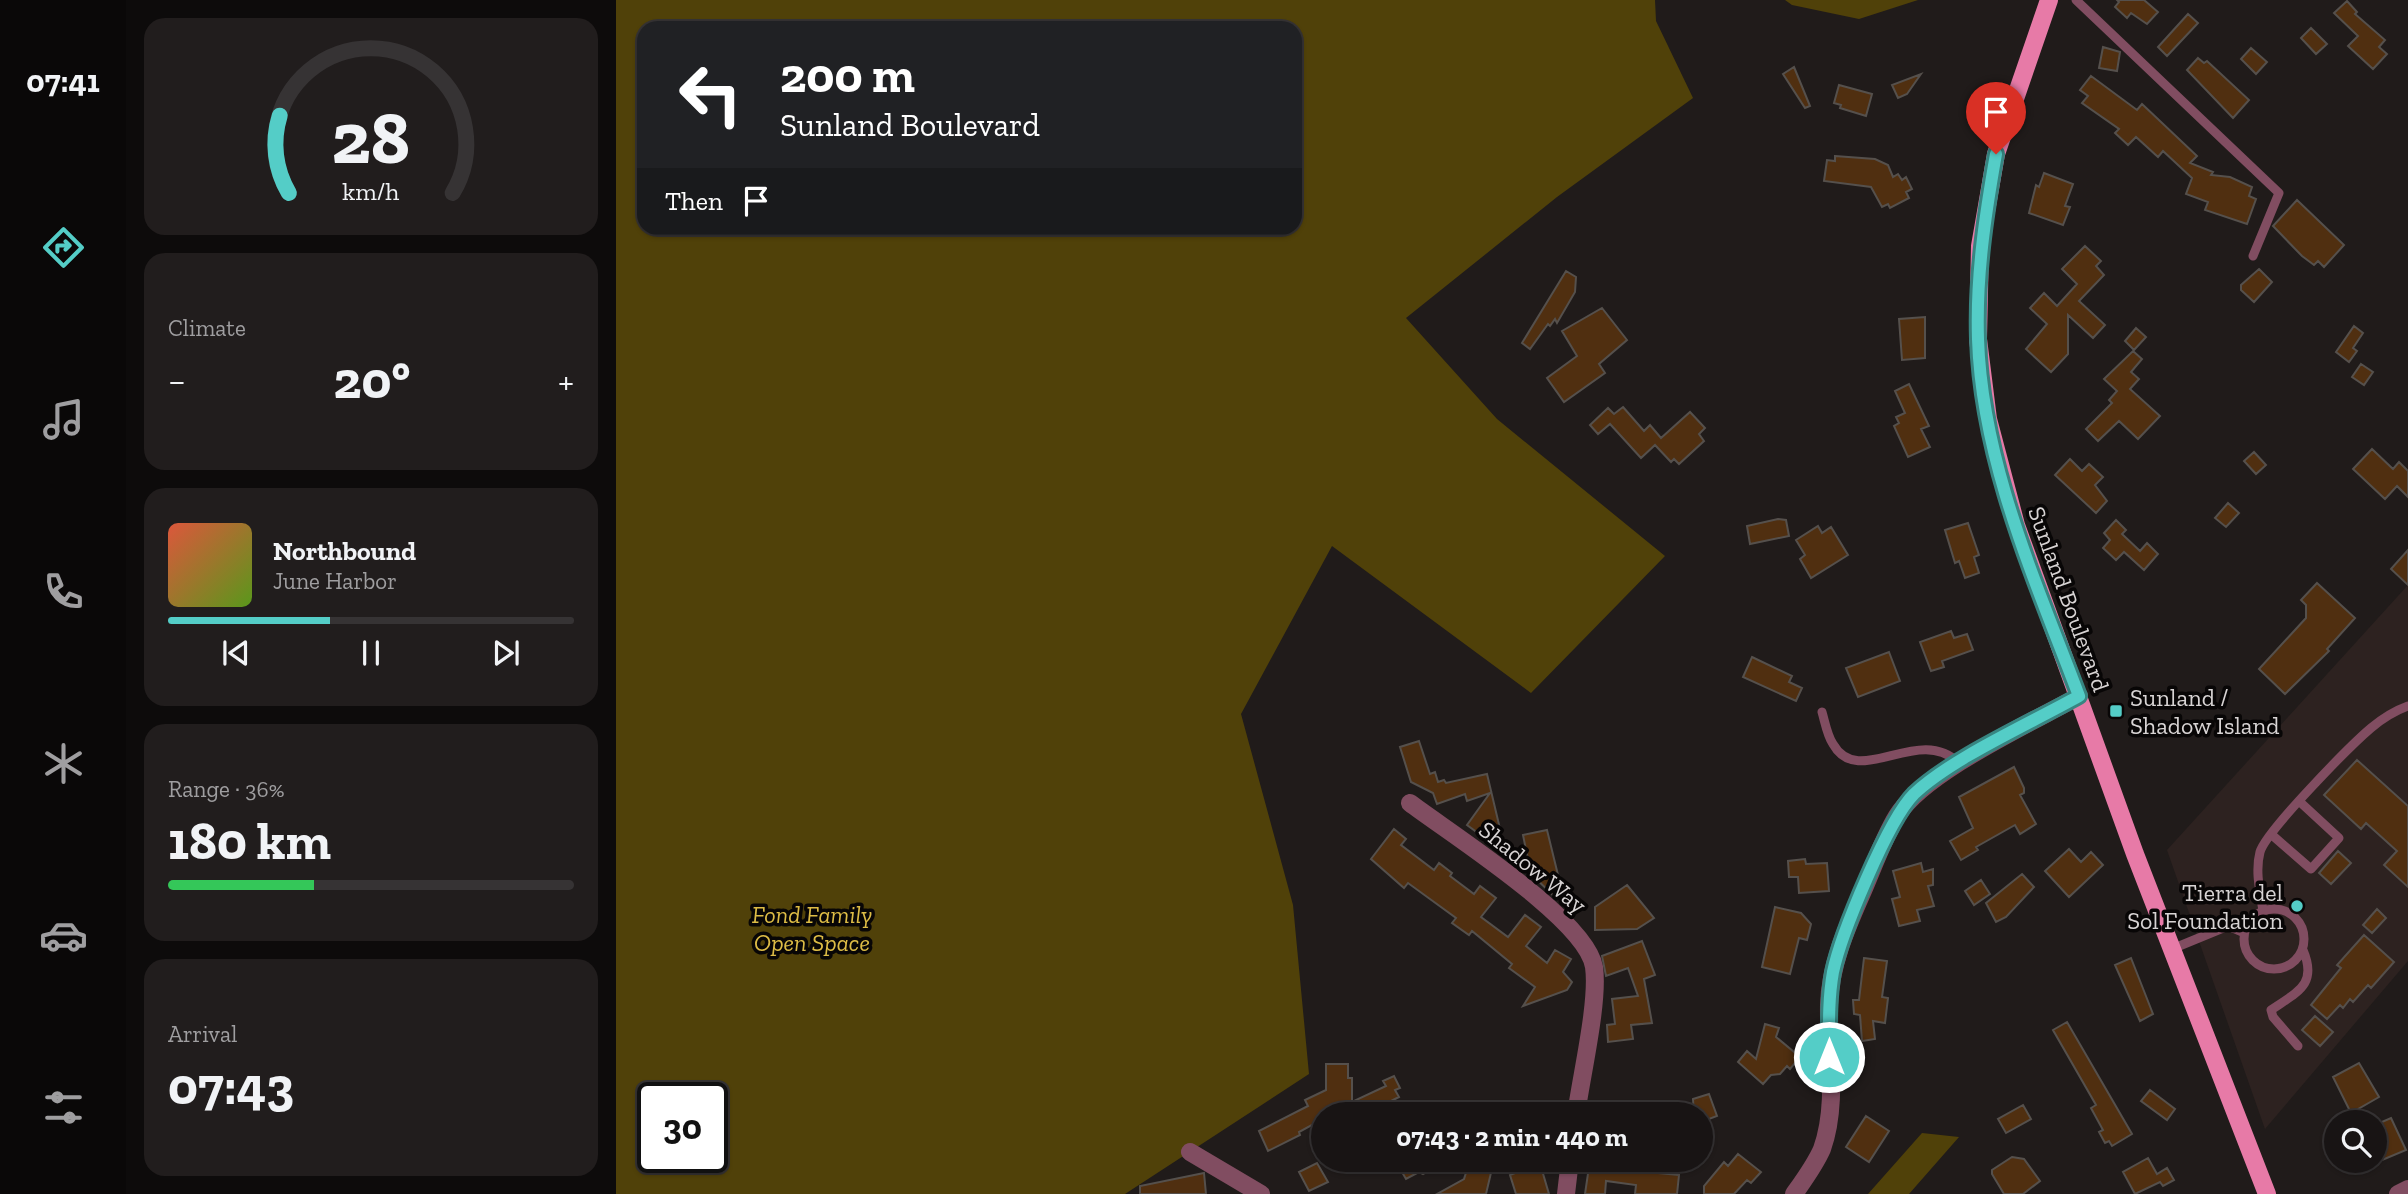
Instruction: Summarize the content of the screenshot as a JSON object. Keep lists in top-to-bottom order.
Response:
{
  "streets": {
    "main road": ["Sunland Boulevard"],
    "street": ["Shadow Way"]
  },
  "parks": ["Fond Family Open Space"],
  "places": {
    "transit": ["Sunland / Shadow Island"],
    "other": ["Tierra del Sol Foundation"]
  },
  "page": {
    "tabs": "07:41",
    "turn": ["200 m", "Sunland Boulevard"],
    "then": "Then",
    "tile": [
      "Climate",
      ["Range · 36%", "180 km"],
      ["Arrival", "07:43"]
    ],
    "heat": ["−", "20°", "+"],
    "song": ["Northbound", "June Harbor"],
    "limit": "30",
    "trip": "07:43 · 2 min · 440 m",
    "gauge": ["28", "km/h"]
  }
}
